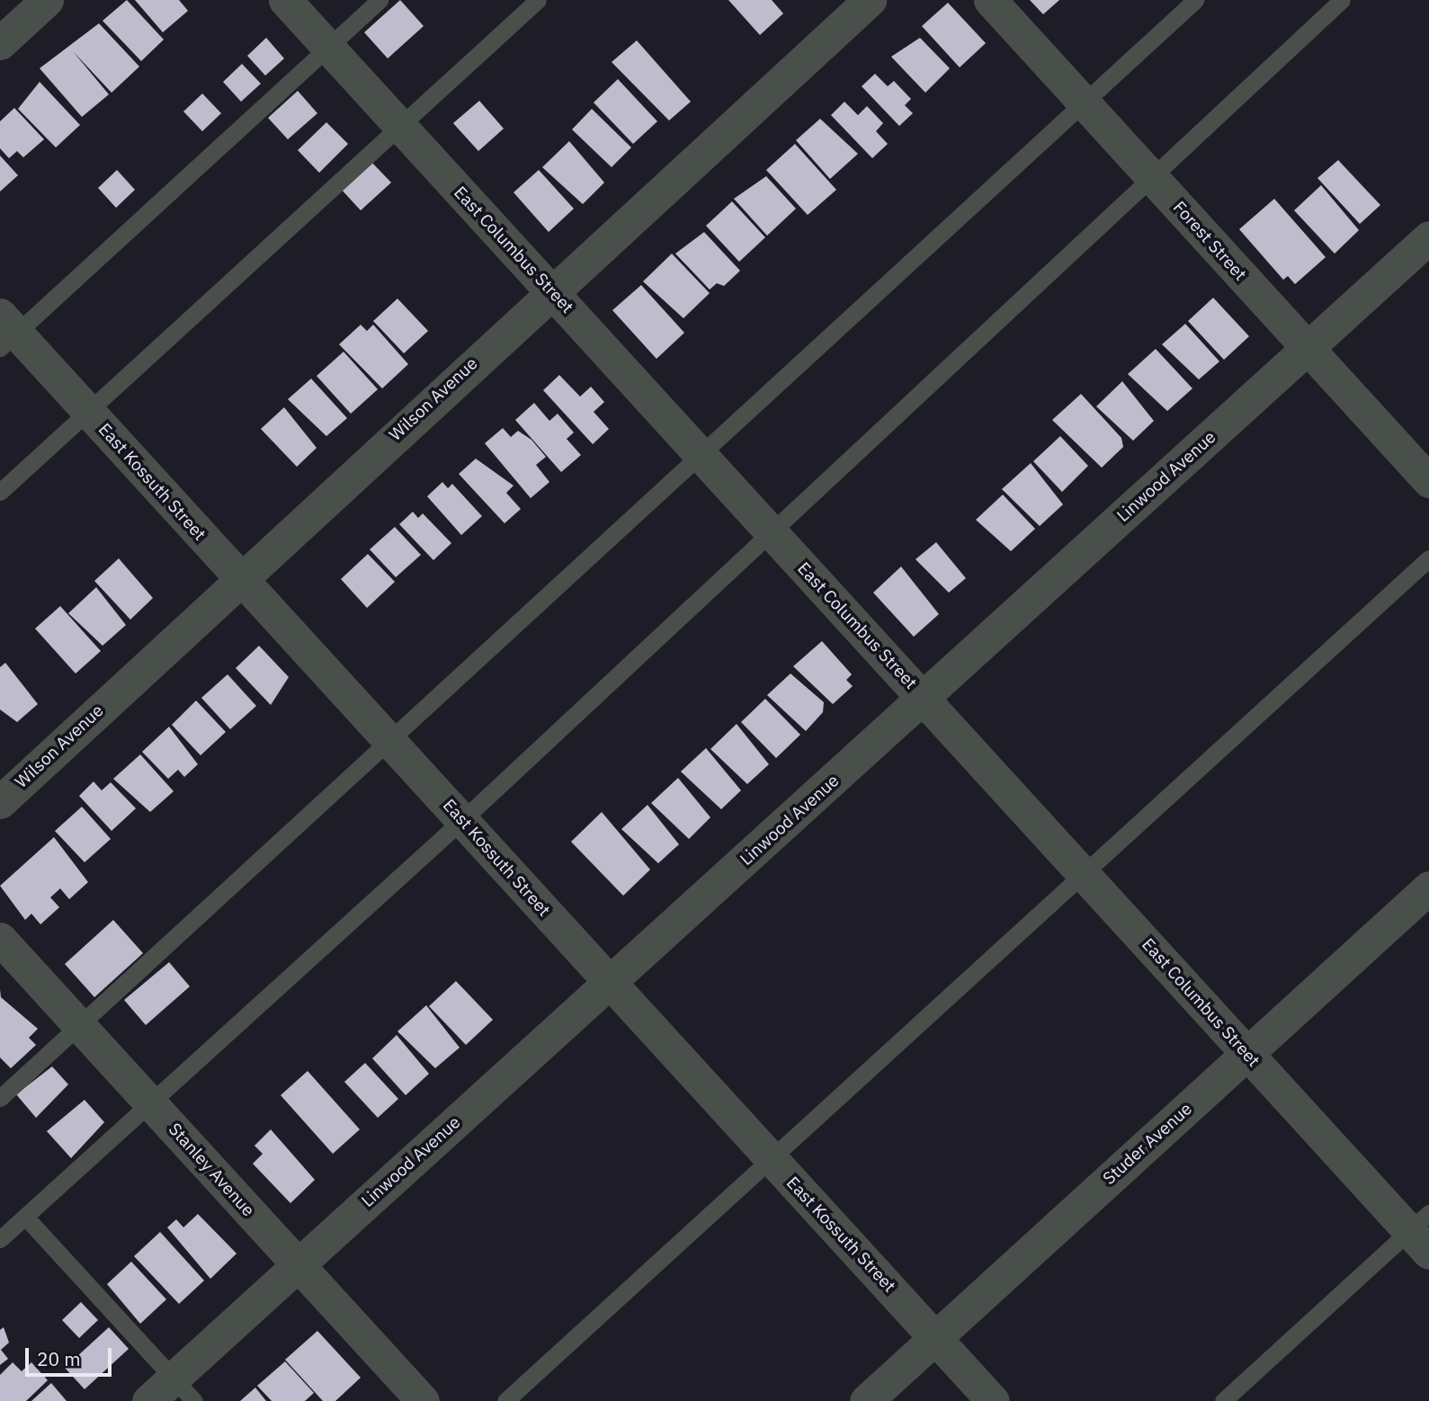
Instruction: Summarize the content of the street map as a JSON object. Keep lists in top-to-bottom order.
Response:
{
  "streets": {
    "street": [
      "Forest Street",
      "East Columbus Street",
      "Wilson Avenue",
      "Linwood Avenue",
      "East Kossuth Street",
      "Studer Avenue",
      "Stanley Avenue"
    ]
  },
  "crossings": [
    ["Forest Street", "Linwood Avenue"],
    ["East Columbus Street", "Wilson Avenue"],
    ["East Columbus Street", "Linwood Avenue"],
    ["East Columbus Street", "Studer Avenue"],
    ["Wilson Avenue", "East Kossuth Street"],
    ["Linwood Avenue", "East Kossuth Street"],
    ["Linwood Avenue", "Stanley Avenue"],
    ["East Kossuth Street", "Studer Avenue"]
  ],
  "scale_bar": "20 m"
}
